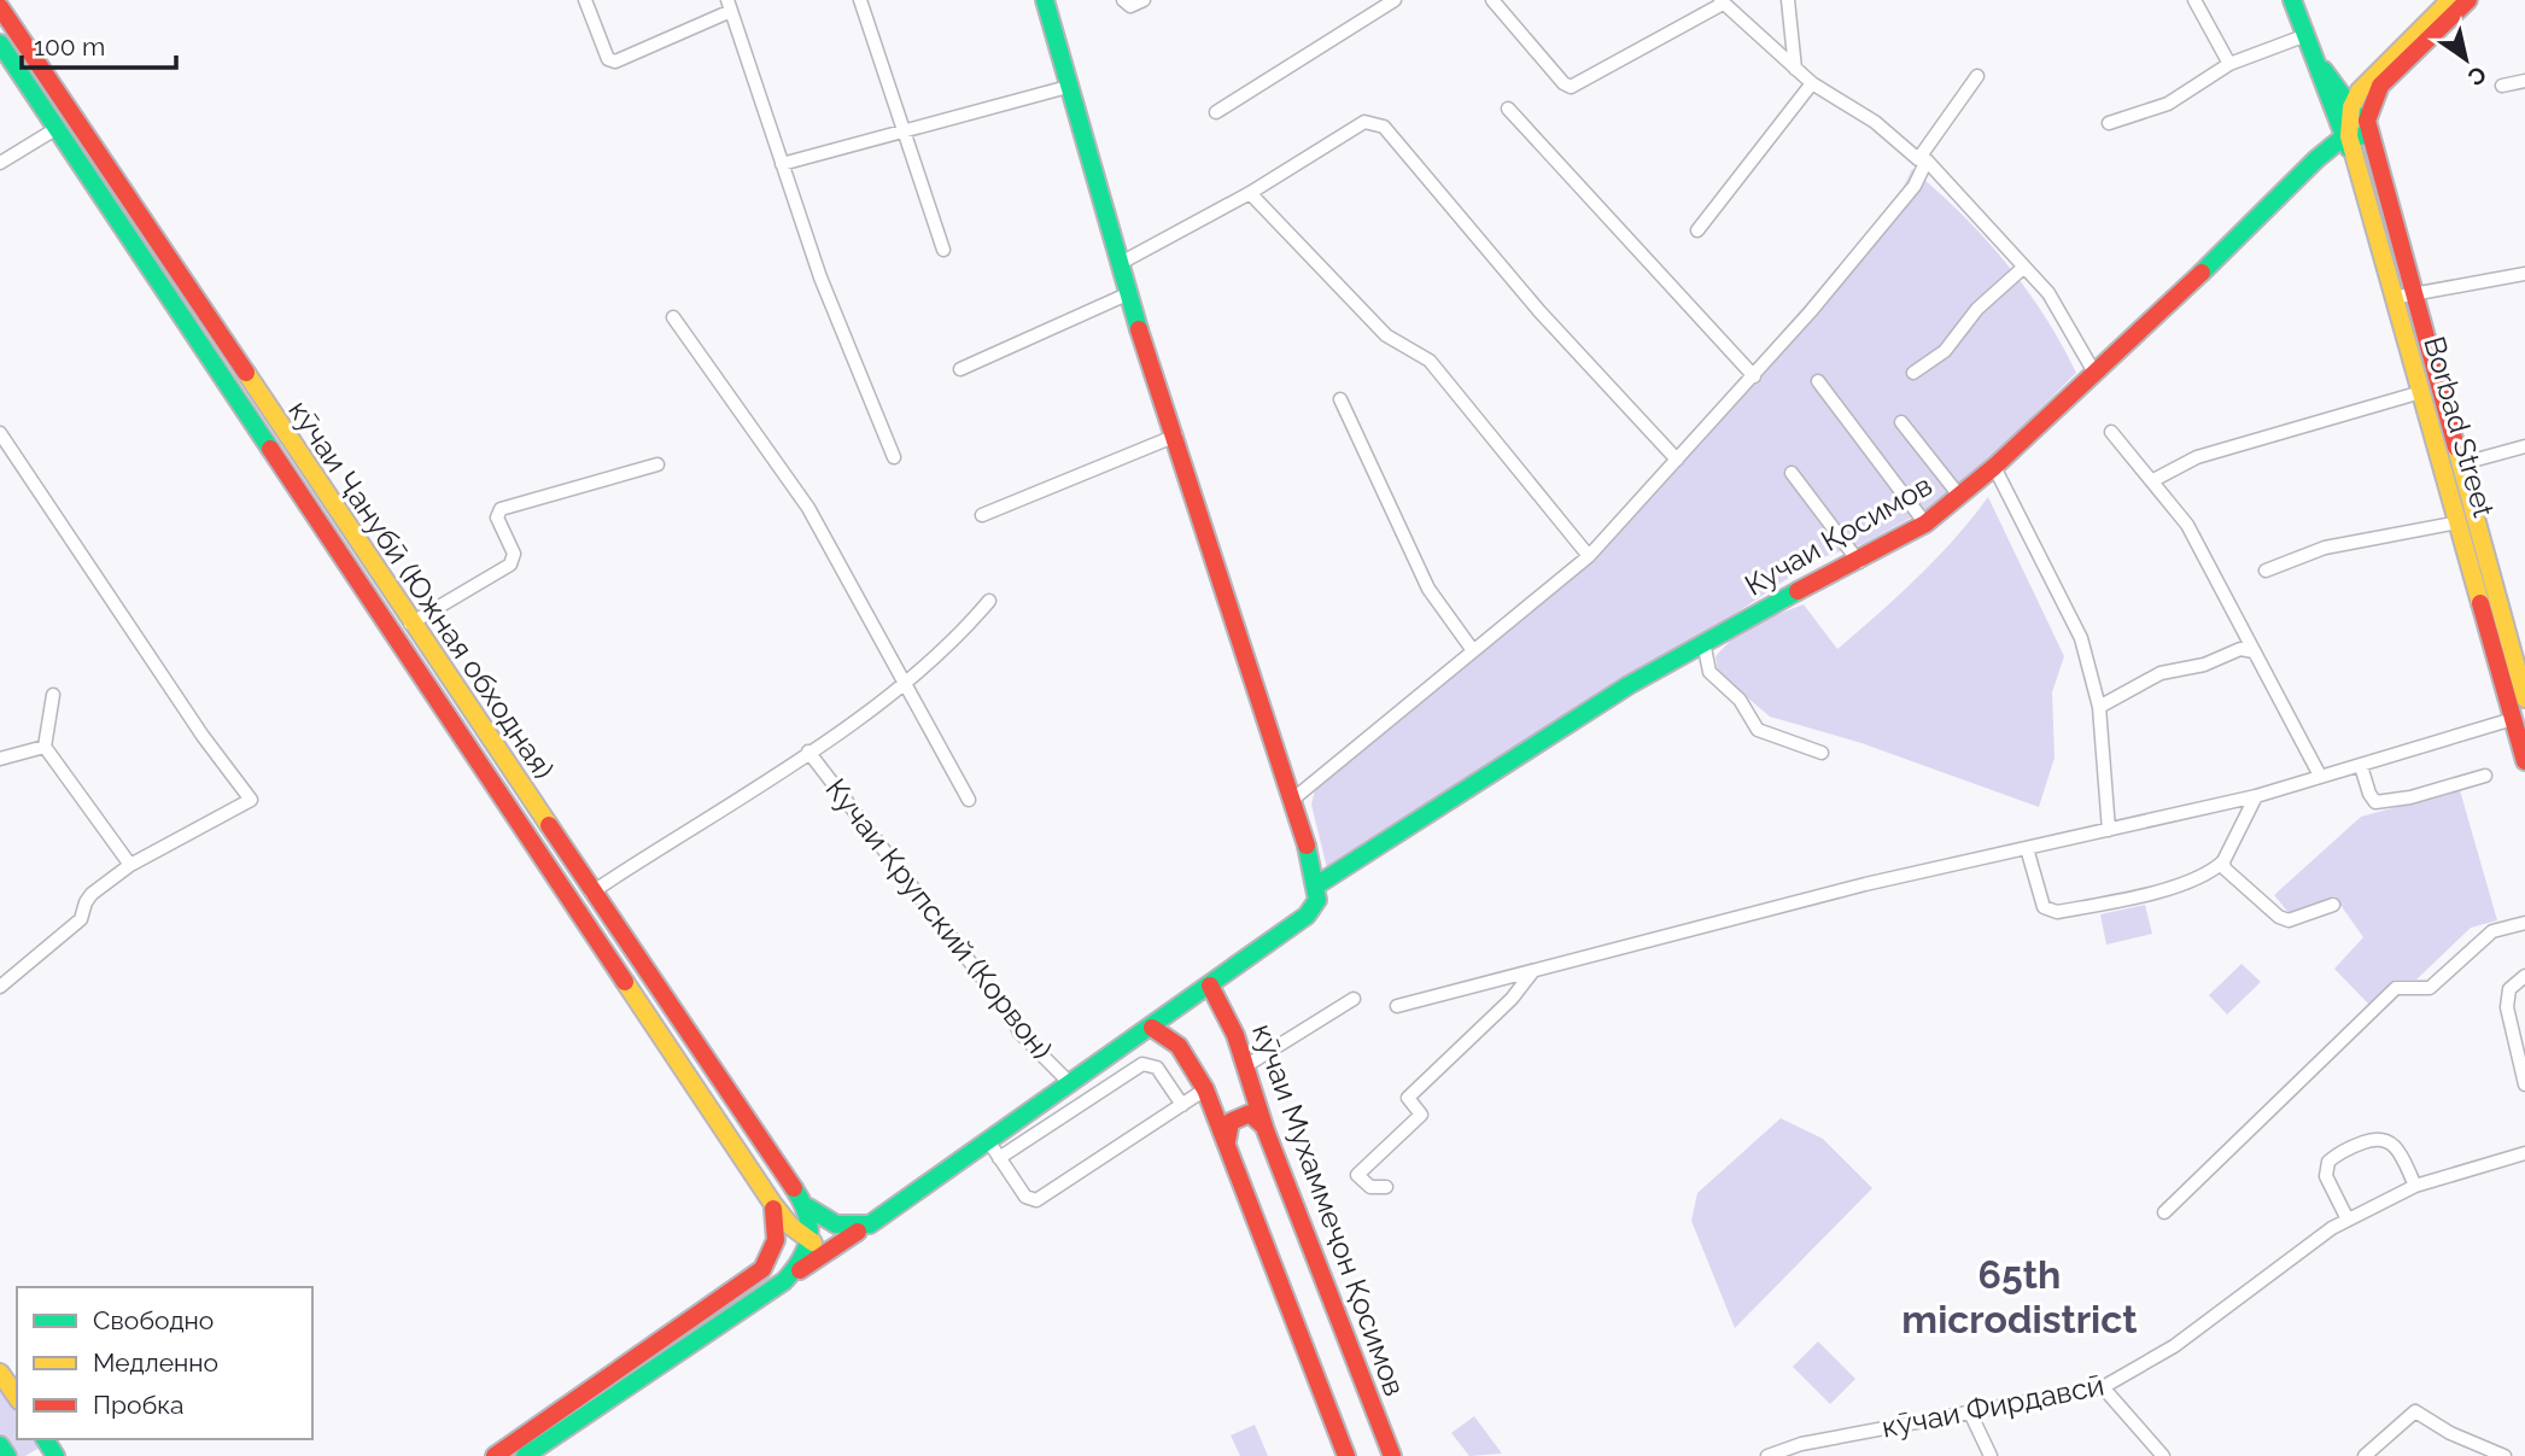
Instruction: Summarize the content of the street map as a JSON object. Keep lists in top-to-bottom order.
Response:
{
  "streets": {
    "main road": [
      "Borbad Street",
      "Кучаи Қосимов",
      "кӯчаи Ҷанубӣ (Южная обходная)",
      "кӯчаи Мухаммеҷон Қосимов"
    ],
    "street": ["Кучаи Крупский (Корвон)", "кӯчаи Фирдавсӣ"]
  },
  "crossings": [
    ["Borbad Street", "Кучаи Қосимов"]
  ],
  "districts": ["65th microdistrict"],
  "legend": ["Свободно", "Медленно", "Пробка"],
  "scale_bar": "100 m",
  "north": "bottom right"
}
